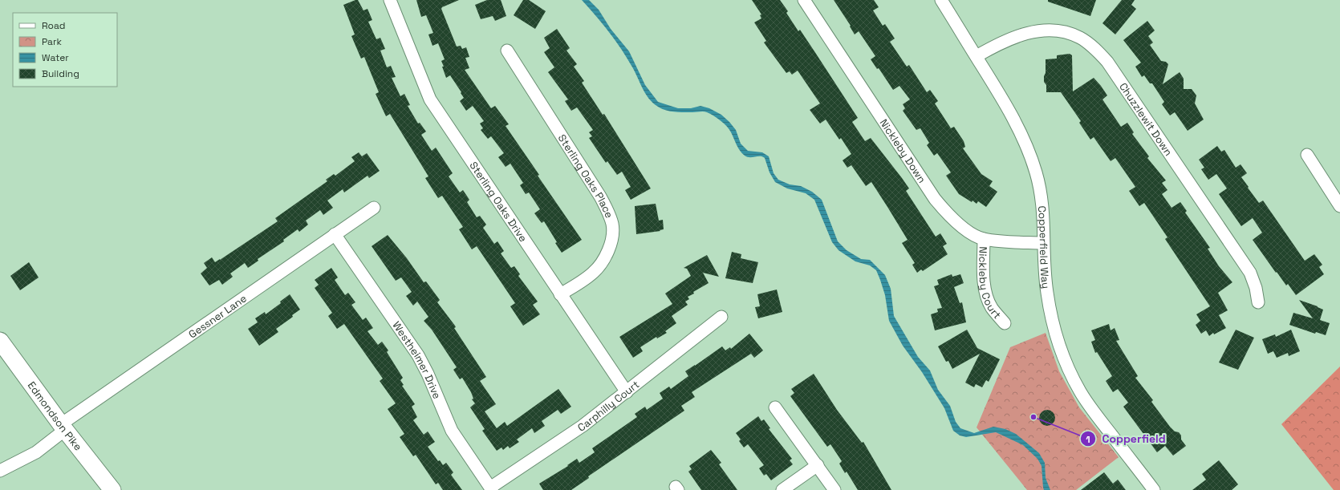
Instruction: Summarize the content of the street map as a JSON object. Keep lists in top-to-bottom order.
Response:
{
  "streets": {
    "main road": ["Edmondson Pike"],
    "street": [
      "Chuzzlewit Down",
      "Nickleby Down",
      "Sterling Oaks Place",
      "Sterling Oaks Drive",
      "Copperfield Way",
      "Nickleby Court",
      "Gessner Lane",
      "Westheimer Drive",
      "Carphilly Court"
    ]
  },
  "crossings": [
    ["Chuzzlewit Down", "Copperfield Way"],
    ["Nickleby Down", "Copperfield Way"],
    ["Nickleby Down", "Nickleby Court"],
    ["Sterling Oaks Place", "Sterling Oaks Drive"],
    ["Sterling Oaks Drive", "Carphilly Court"],
    ["Gessner Lane", "Westheimer Drive"],
    ["Gessner Lane", "Edmondson Pike"],
    ["Westheimer Drive", "Carphilly Court"]
  ],
  "places": ["Copperfield"],
  "legend": [
    "Road",
    "Park",
    "Water",
    "Building"
  ]
}
